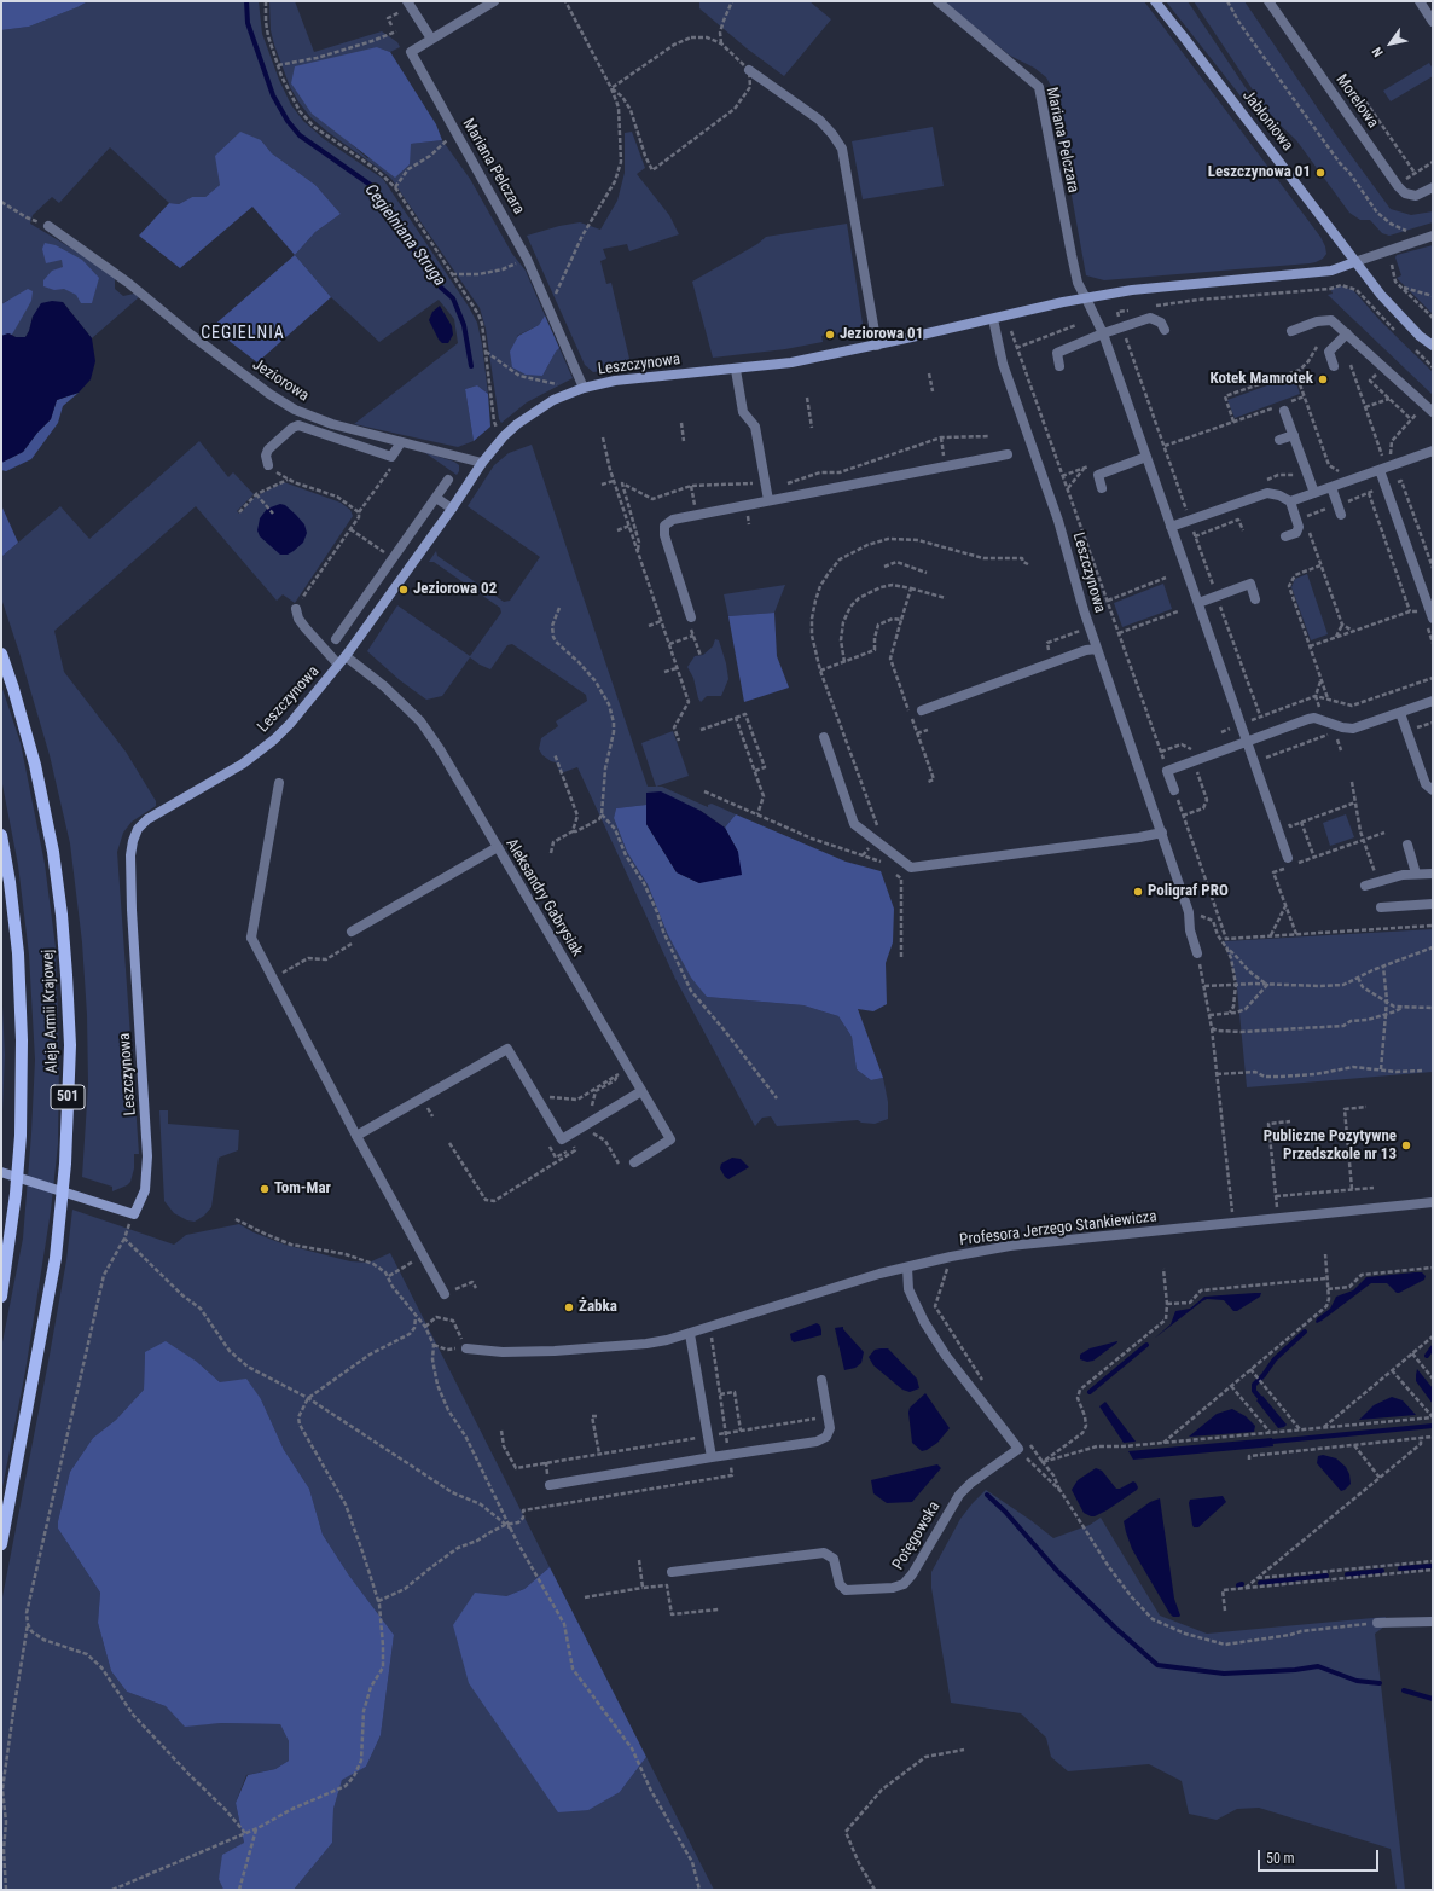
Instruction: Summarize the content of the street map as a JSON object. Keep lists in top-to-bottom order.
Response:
{
  "streets": {
    "main road": ["Aleja Armii Krajowej", "501"],
    "street": [
      "Morelowa",
      "Jabłoniowa",
      "Mariana Pelczara",
      "Leszczynowa",
      "Jeziorowa",
      "Aleksandry Gabrysiak",
      "Profesora Jerzego Stankiewicza",
      "Potęgowska"
    ]
  },
  "crossings": [
    ["Jabłoniowa", "Leszczynowa"],
    ["Mariana Pelczara", "Leszczynowa"],
    ["Leszczynowa", "Jeziorowa"],
    ["Leszczynowa", "Aleksandry Gabrysiak"]
  ],
  "districts": ["CEGIELNIA"],
  "water": ["Cegielniana Struga"],
  "places": [
    "Leszczynowa 01",
    "Jeziorowa 01",
    "Kotek Mamrotek",
    "Jeziorowa 02",
    "Poligraf PRO",
    "Publiczne Pozytywne Przedszkole nr 13",
    "Tom-Mar",
    "Żabka"
  ],
  "scale_bar": "50 m",
  "north": "bottom left"
}
